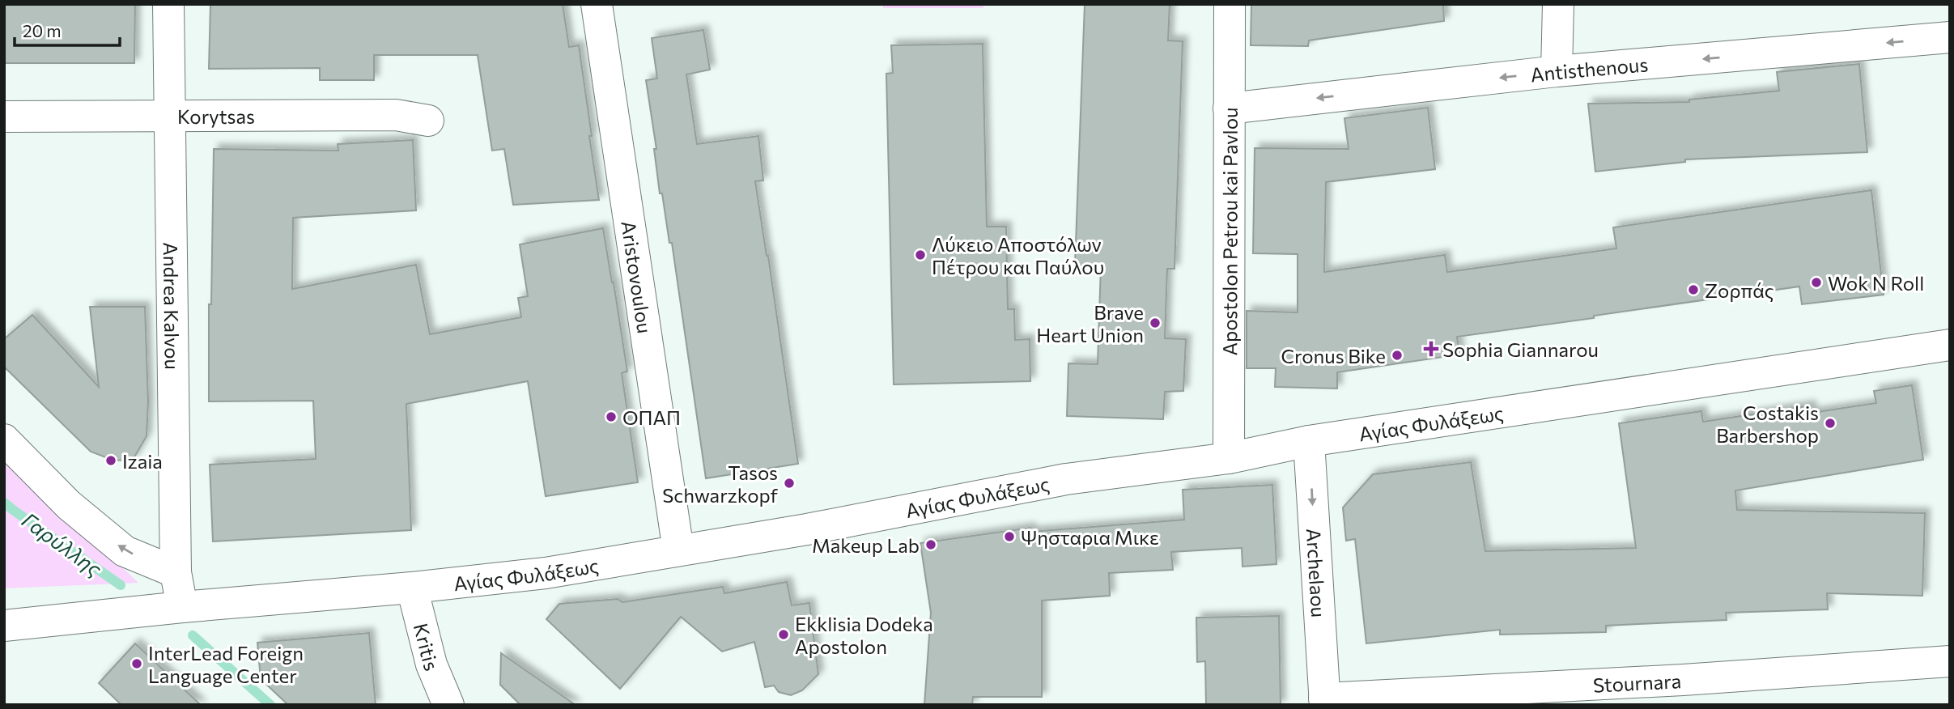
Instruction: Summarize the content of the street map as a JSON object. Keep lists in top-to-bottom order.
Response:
{
  "streets": {
    "street": [
      "Antisthenous",
      "Korytsas",
      "Apostolon Petrou kai Pavlou",
      "Aristovoulou",
      "Andrea Kalvou",
      "Αγίας Φυλάξεως",
      "Archelaou",
      "Kritis",
      "Stournara"
    ]
  },
  "crossings": [
    ["Antisthenous", "Apostolon Petrou kai Pavlou"],
    ["Korytsas", "Andrea Kalvou"],
    ["Apostolon Petrou kai Pavlou", "Αγίας Φυλάξεως"],
    ["Aristovoulou", "Αγίας Φυλάξεως"],
    ["Andrea Kalvou", "Αγίας Φυλάξεως"],
    ["Αγίας Φυλάξεως", "Archelaou"],
    ["Αγίας Φυλάξεως", "Kritis"],
    ["Archelaou", "Stournara"]
  ],
  "one_way": ["Antisthenous", "Archelaou"],
  "water": ["Γαρύλλης"],
  "places": {
    "other": [
      "Λύκειο Αποστόλων Πέτρου και Παύλου",
      "Wok N Roll",
      "Ζορπάς",
      "Brave Heart Union",
      "Cronus Bike",
      "ΟΠΑΠ",
      "Costakis Barbershop",
      "Izaia",
      "Tasos Schwarzkopf",
      "Ψησταρια Μικε",
      "Makeup Lab",
      "Ekklisia Dodeka Apostolon",
      "InterLead Foreign Language Center"
    ],
    "health": ["Sophia Giannarou"]
  },
  "scale_bar": "20 m"
}
